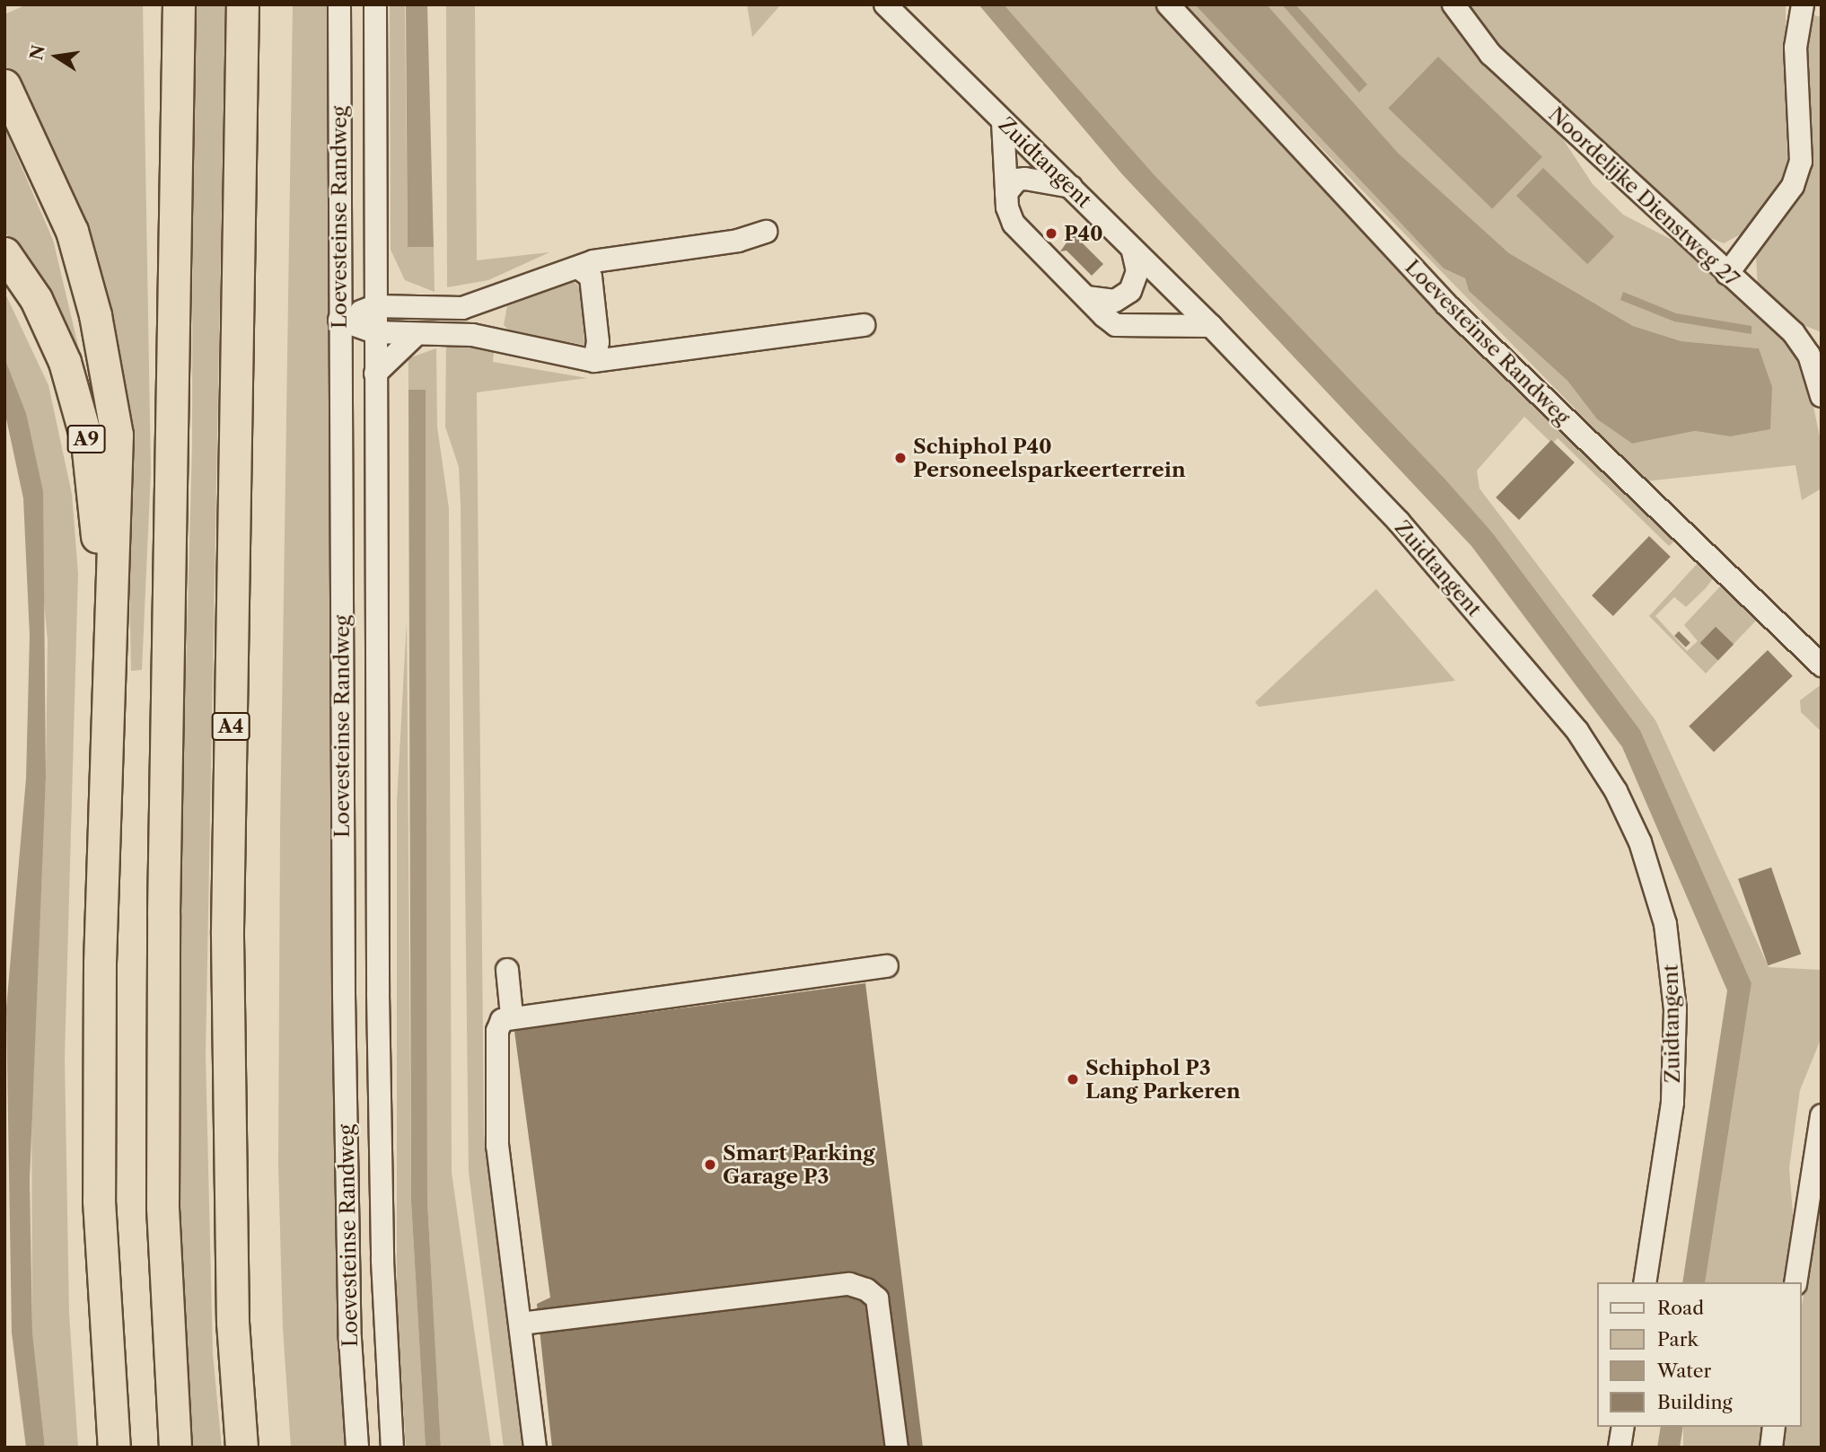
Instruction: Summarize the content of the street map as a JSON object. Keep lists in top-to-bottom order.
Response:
{
  "streets": {
    "highway": ["A9", "A4"],
    "street": ["Zuidtangent", "Noordelijke Dienstweg 27", "Loevesteinse Randweg"]
  },
  "places": [
    "P40",
    "Schiphol P40 Personeelsparkeerterrein",
    "Schiphol P3 Lang Parkeren",
    "Smart Parking Garage P3"
  ],
  "legend": [
    "Road",
    "Park",
    "Water",
    "Building"
  ],
  "north": "left"
}
